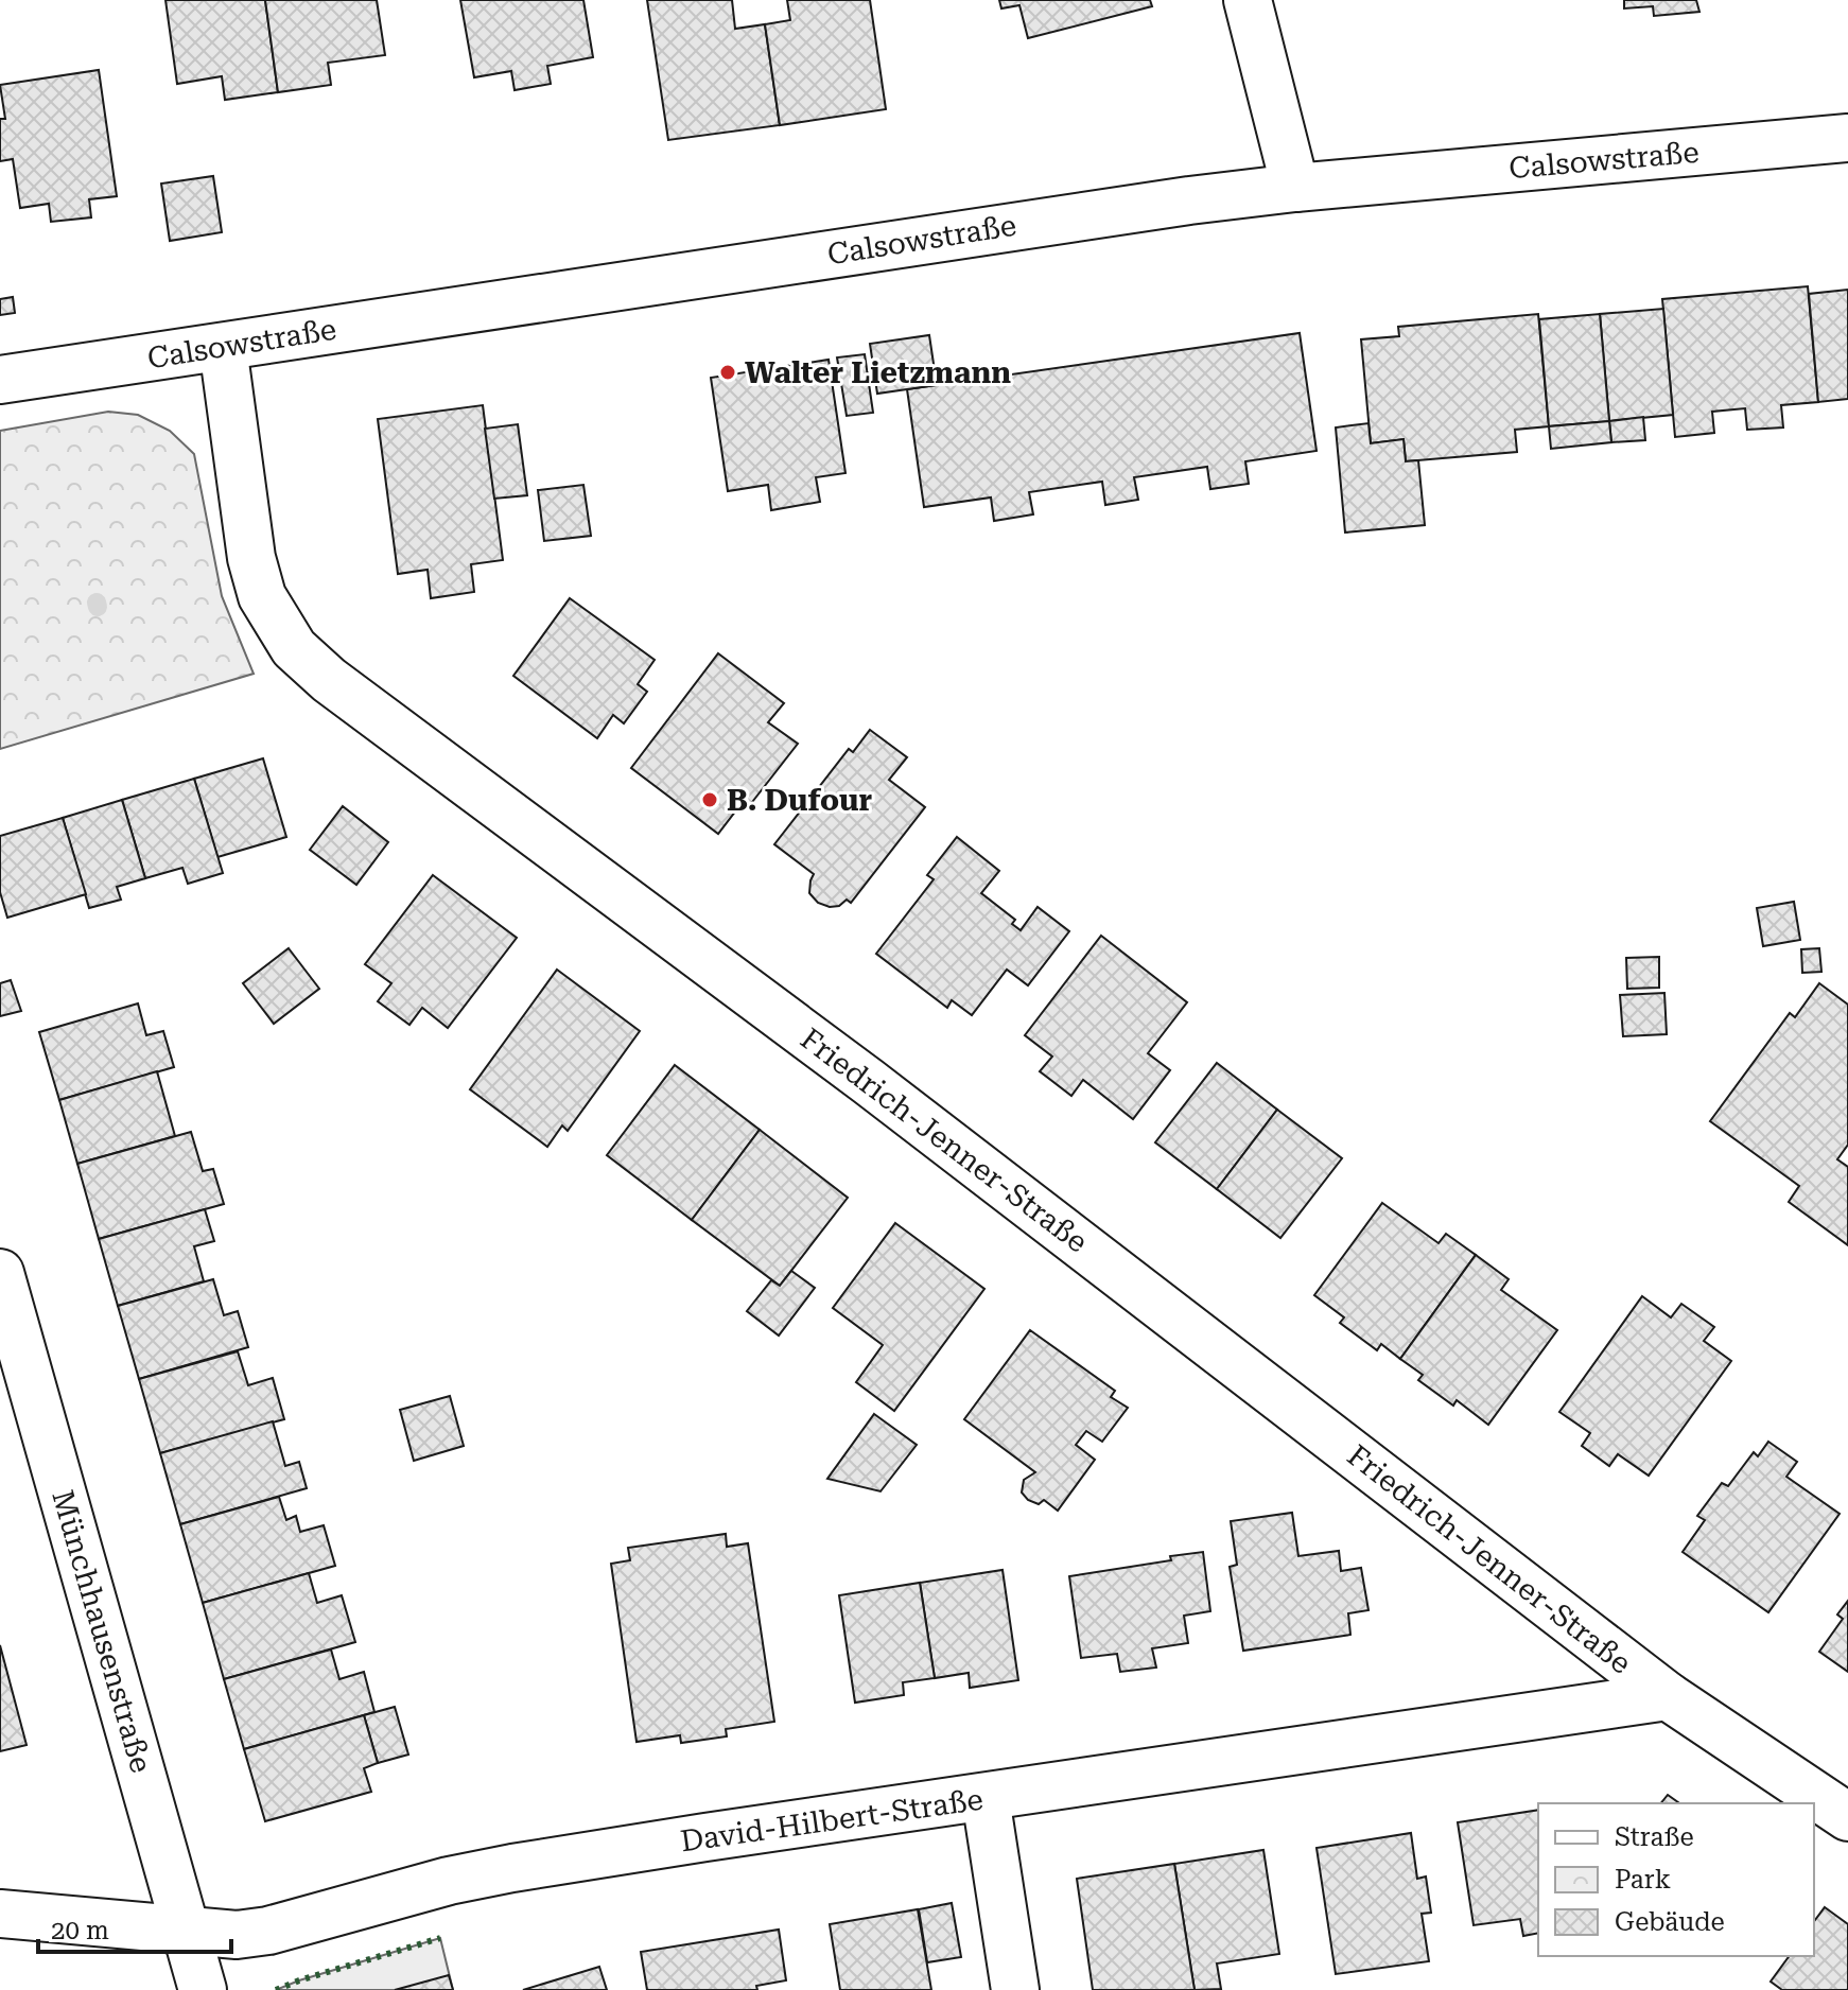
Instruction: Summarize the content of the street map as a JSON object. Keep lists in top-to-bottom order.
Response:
{
  "streets": {
    "street": [
      "Calsowstraße",
      "Friedrich-Jenner-Straße",
      "Münchhausenstraße",
      "David-Hilbert-Straße"
    ]
  },
  "crossings": [
    ["Calsowstraße", "Friedrich-Jenner-Straße"],
    ["Friedrich-Jenner-Straße", "David-Hilbert-Straße"],
    ["Münchhausenstraße", "David-Hilbert-Straße"]
  ],
  "places": ["Walter Lietzmann", "B. Dufour"],
  "legend": ["Straße", "Park", "Gebäude"],
  "scale_bar": "20 m"
}
